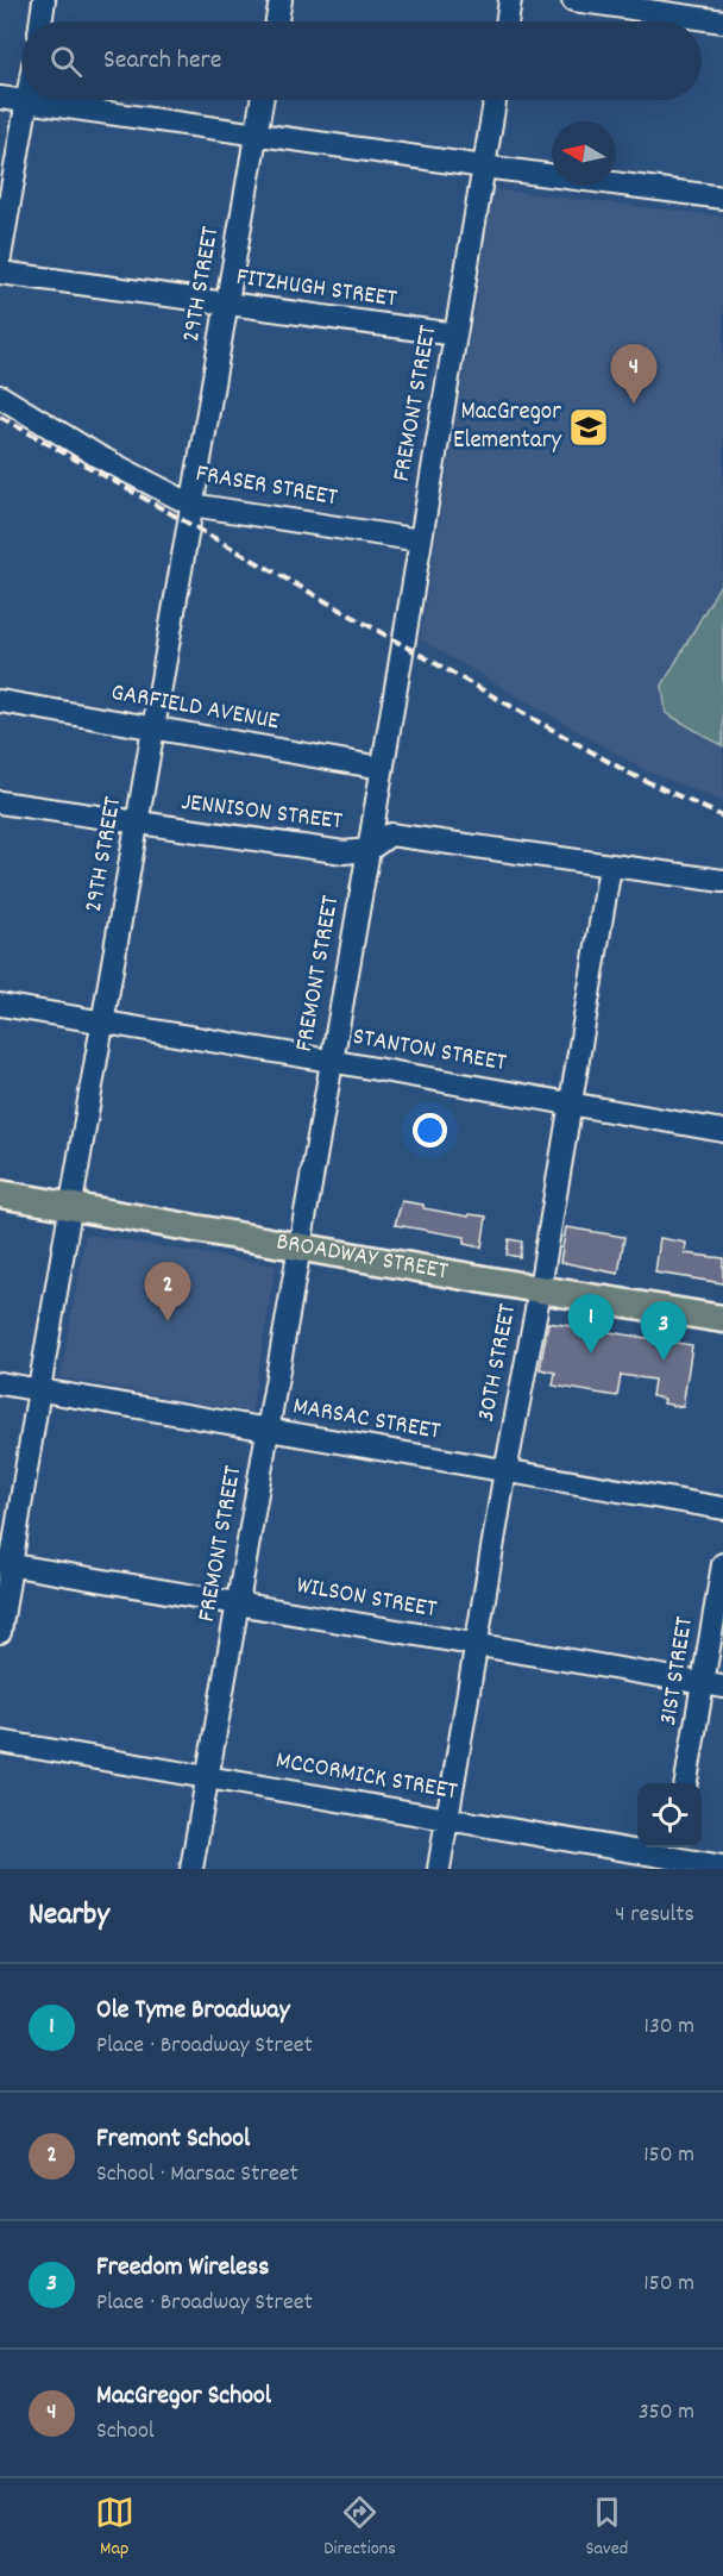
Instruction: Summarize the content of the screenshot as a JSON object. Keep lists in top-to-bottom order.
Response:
{
  "streets": {
    "main road": ["BROADWAY STREET"],
    "street": [
      "29TH STREET",
      "FITZHUGH STREET",
      "FREMONT STREET",
      "FRASER STREET",
      "GARFIELD AVENUE",
      "JENNISON STREET",
      "STANTON STREET",
      "30TH STREET",
      "MARSAC STREET",
      "WILSON STREET",
      "31ST STREET",
      "MCCORMICK STREET"
    ]
  },
  "crossings": [
    ["29TH STREET", "FITZHUGH STREET"],
    ["29TH STREET", "FRASER STREET"],
    ["29TH STREET", "GARFIELD AVENUE"],
    ["29TH STREET", "JENNISON STREET"],
    ["29TH STREET", "STANTON STREET"],
    ["29TH STREET", "BROADWAY STREET"],
    ["29TH STREET", "MARSAC STREET"],
    ["29TH STREET", "WILSON STREET"],
    ["FITZHUGH STREET", "FREMONT STREET"],
    ["FREMONT STREET", "FRASER STREET"],
    ["FREMONT STREET", "GARFIELD AVENUE"],
    ["FREMONT STREET", "JENNISON STREET"],
    ["FREMONT STREET", "STANTON STREET"],
    ["FREMONT STREET", "BROADWAY STREET"],
    ["FREMONT STREET", "MARSAC STREET"],
    ["FREMONT STREET", "WILSON STREET"],
    ["FREMONT STREET", "MCCORMICK STREET"],
    ["JENNISON STREET", "30TH STREET"],
    ["STANTON STREET", "30TH STREET"],
    ["BROADWAY STREET", "30TH STREET"],
    ["30TH STREET", "MARSAC STREET"],
    ["30TH STREET", "WILSON STREET"],
    ["30TH STREET", "MCCORMICK STREET"],
    ["WILSON STREET", "31ST STREET"]
  ],
  "places": {
    "school or university": ["MacGregor Elementary"]
  },
  "north": "left",
  "page": {
    "search": "Search here",
    "pins": [
      "4",
      "2",
      "1",
      "3"
    ],
    "heading": ["Nearby", "4 results"],
    "list": [
      {
        "mark": "1",
        "name": "Ole Tyme Broadway",
        "note": "Place · Broadway Street",
        "value": "130 m"
      },
      {
        "mark": "2",
        "name": "Fremont School",
        "note": "School · Marsac Street",
        "value": "150 m"
      },
      {
        "mark": "3",
        "name": "Freedom Wireless",
        "note": "Place · Broadway Street",
        "value": "150 m"
      },
      {
        "mark": "4",
        "name": "MacGregor School",
        "note": "School",
        "value": "350 m"
      }
    ],
    "nav": ["Map", "Directions", "Saved"]
  }
}
